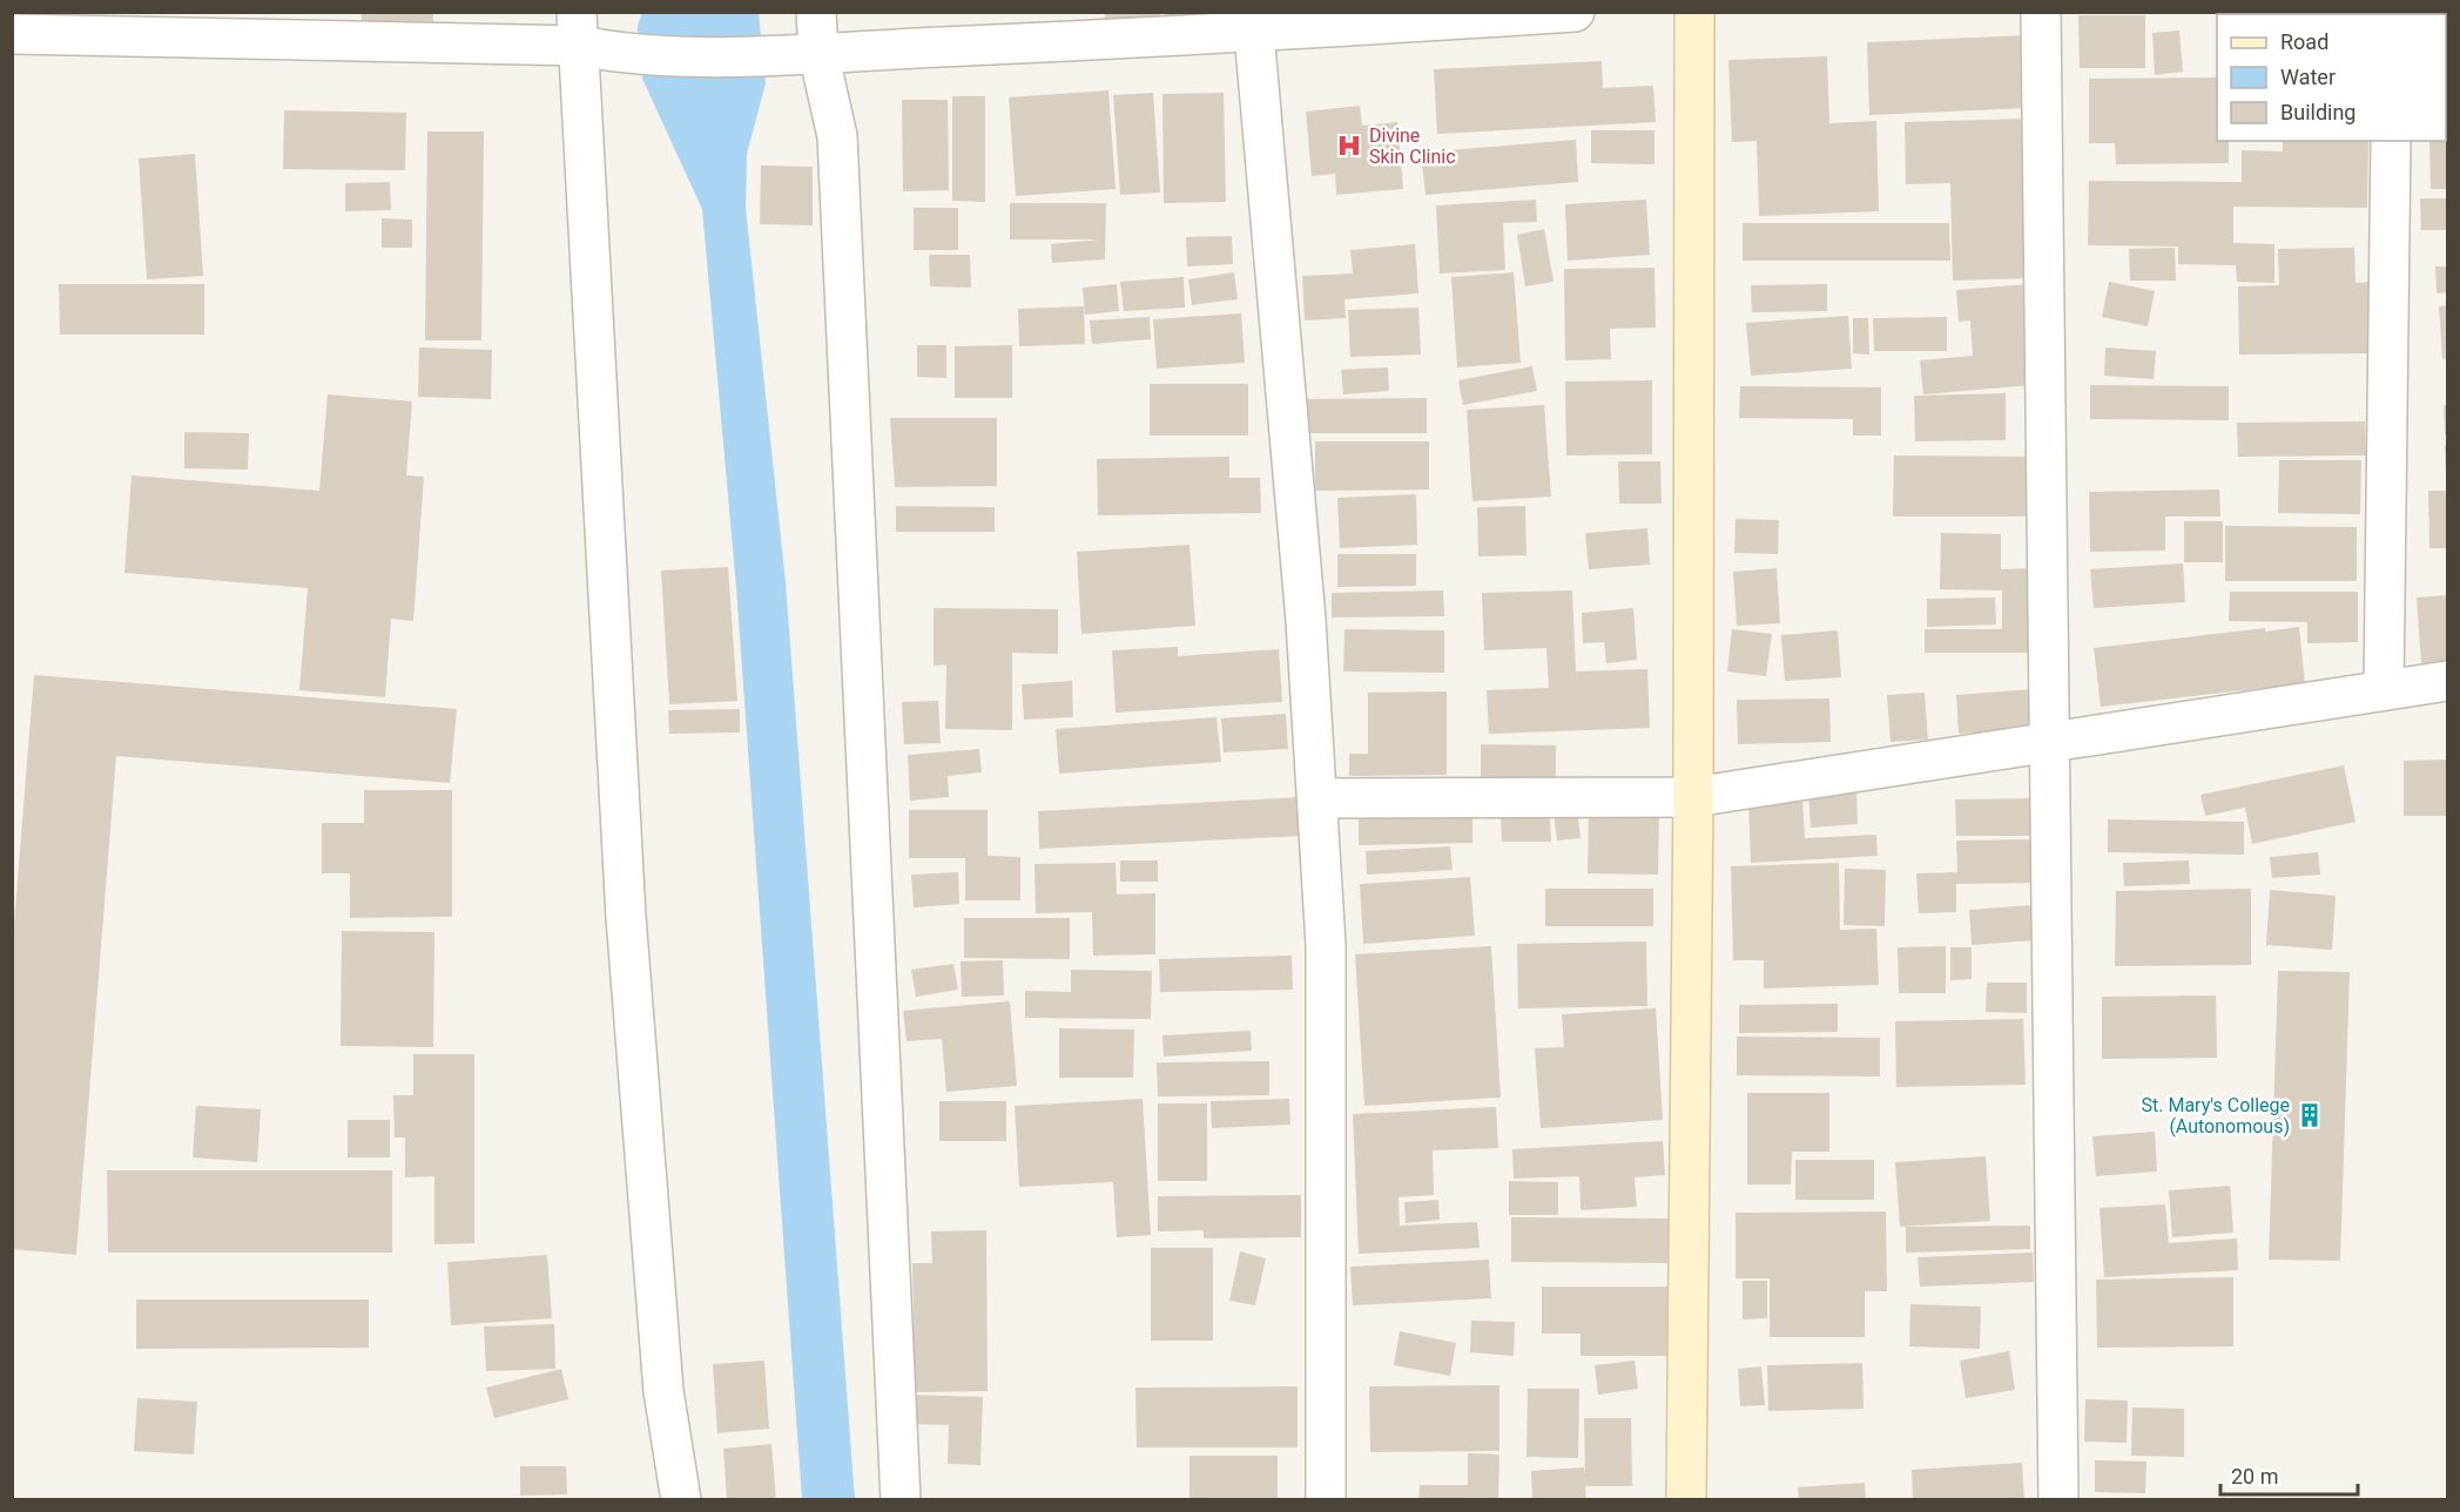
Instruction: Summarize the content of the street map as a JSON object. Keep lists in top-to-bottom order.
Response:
{
  "places": {
    "hospital": ["Divine Skin Clinic"],
    "building": ["St. Mary's College (Autonomous)"]
  },
  "legend": ["Road", "Water", "Building"],
  "scale_bar": "20 m"
}
